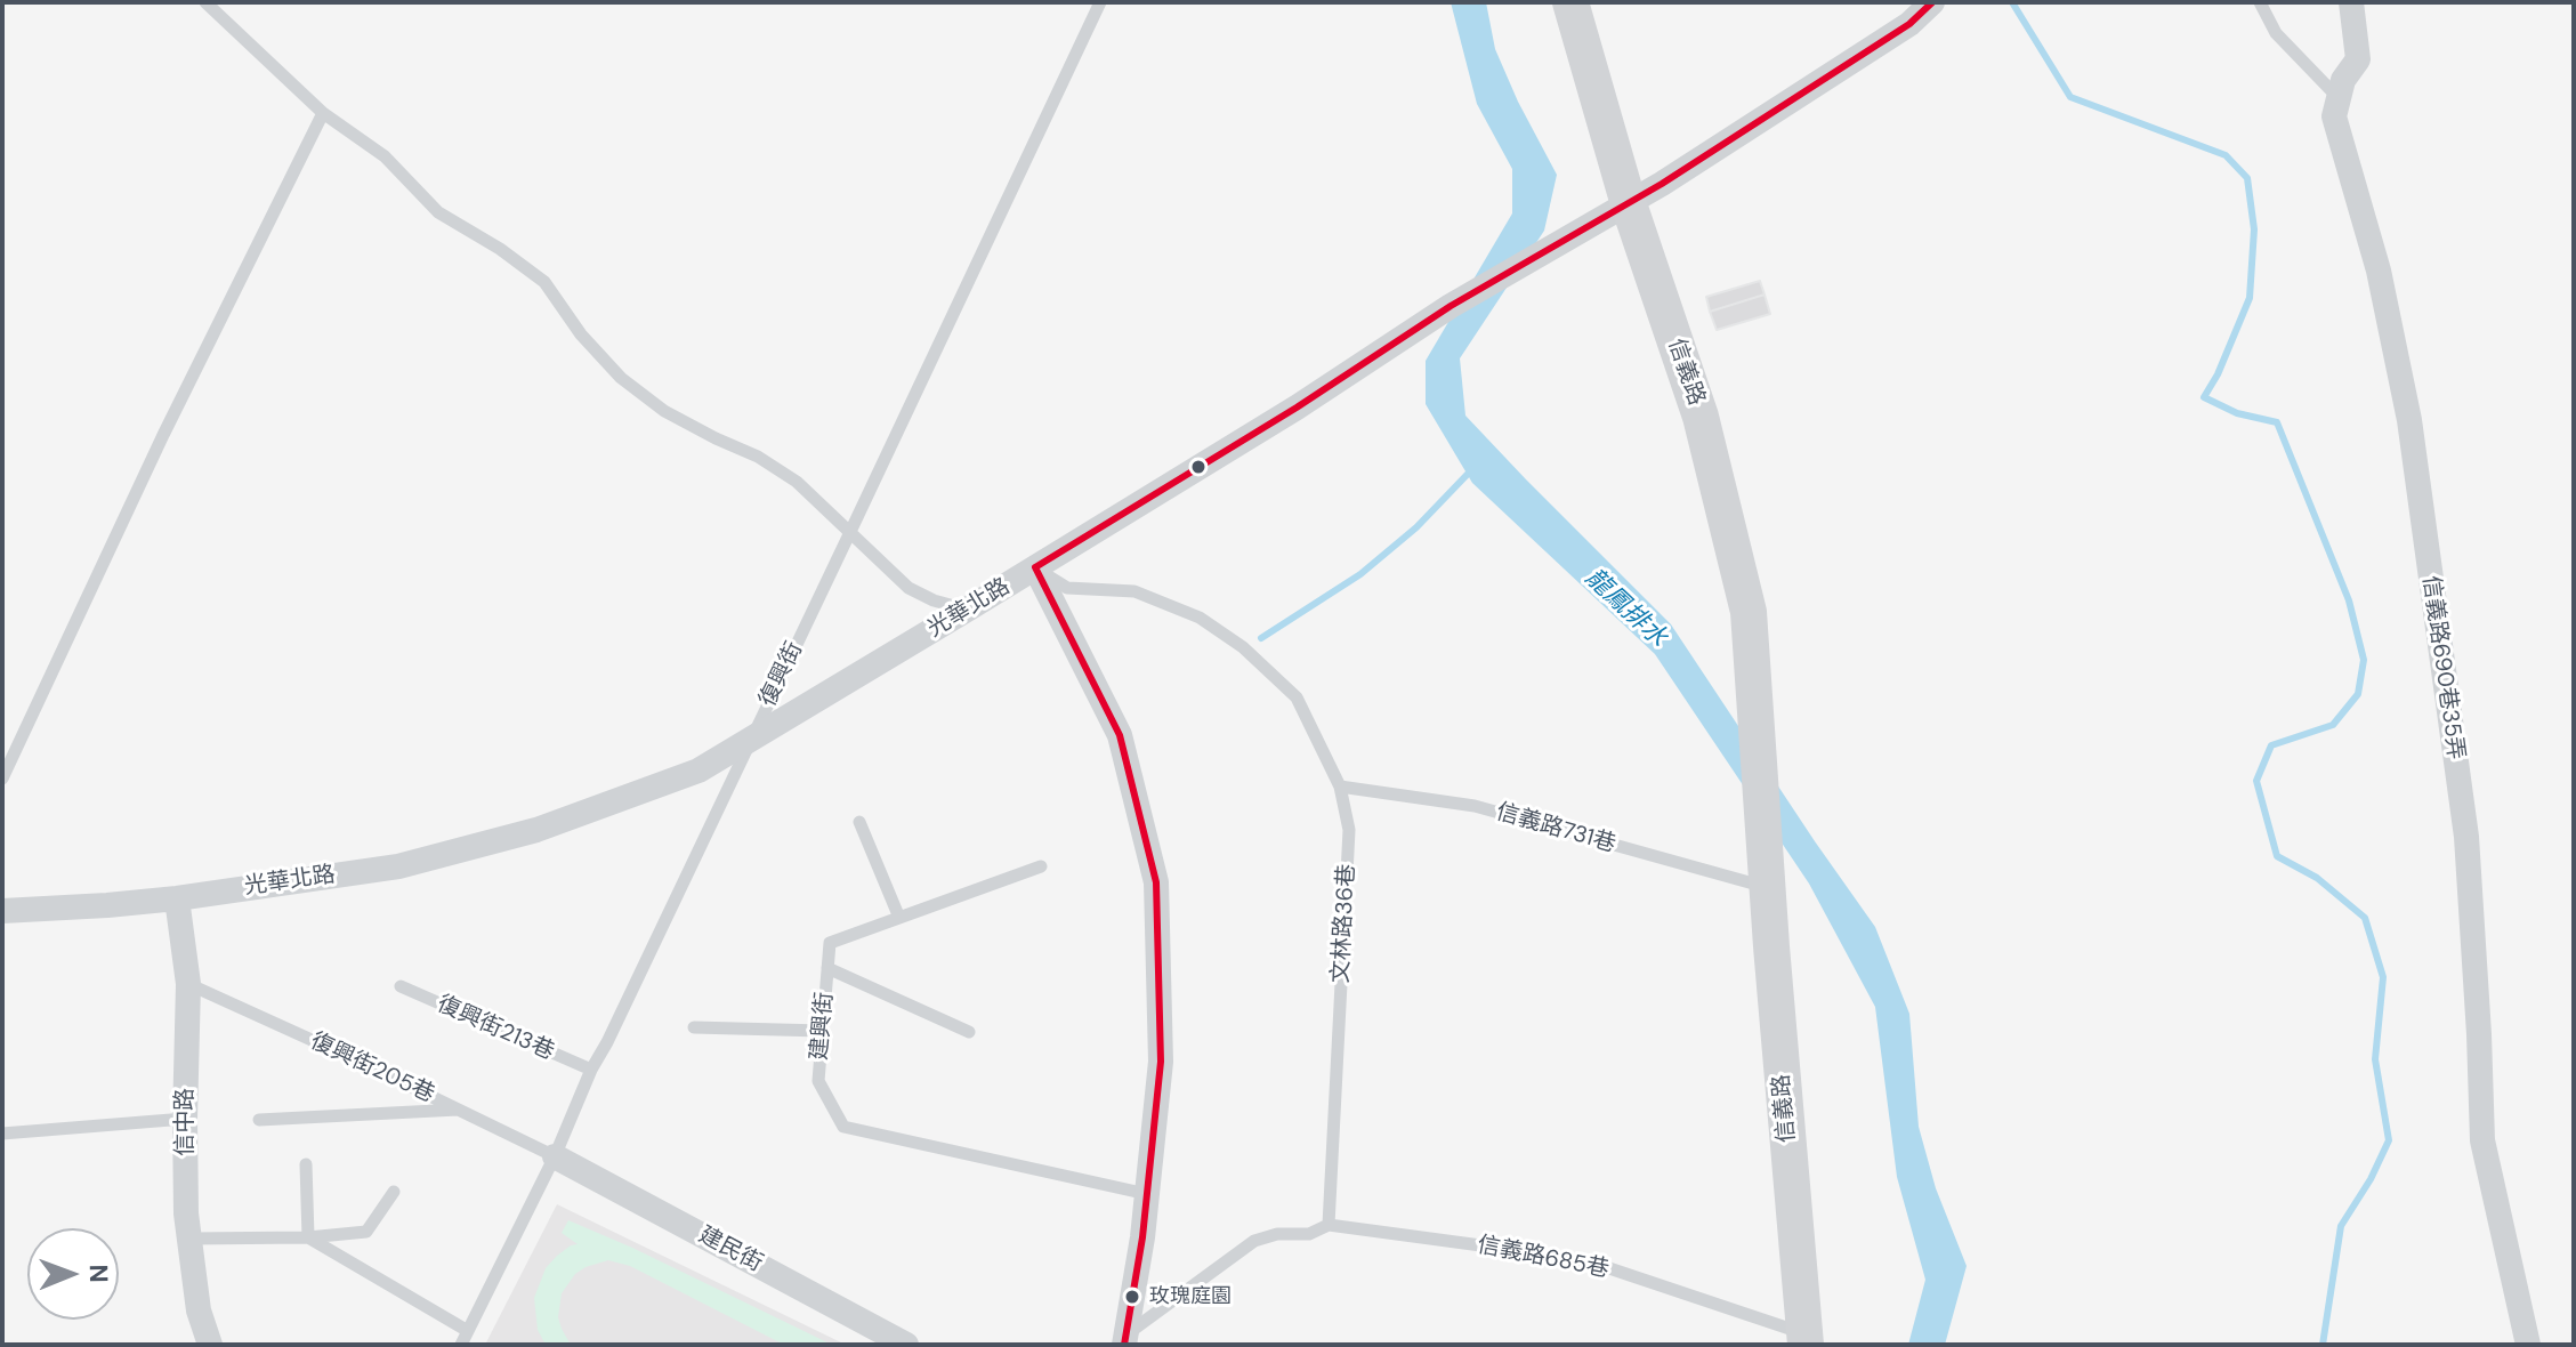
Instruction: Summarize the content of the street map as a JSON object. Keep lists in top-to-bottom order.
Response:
{
  "streets": {
    "street": [
      "信義路",
      "光華北路",
      "信義路690巷35弄",
      "信中路",
      "建民街"
    ],
    "lane": [
      "復興街",
      "信義路731巷",
      "文林路36巷",
      "建興街",
      "復興街213巷",
      "復興街205巷",
      "信義路685巷"
    ]
  },
  "crossings": [
    ["信義路", "光華北路"],
    ["信義路", "信義路731巷"],
    ["信義路", "信義路685巷"],
    ["光華北路", "復興街"],
    ["光華北路", "文林路36巷"],
    ["光華北路", "信中路"],
    ["復興街", "復興街213巷"],
    ["復興街", "復興街205巷"],
    ["復興街", "建民街"],
    ["信義路731巷", "文林路36巷"],
    ["文林路36巷", "信義路685巷"],
    ["復興街205巷", "信中路"],
    ["復興街205巷", "建民街"]
  ],
  "water": ["龍鳳排水"],
  "places": ["玫瑰庭園"],
  "north": "right"
}
